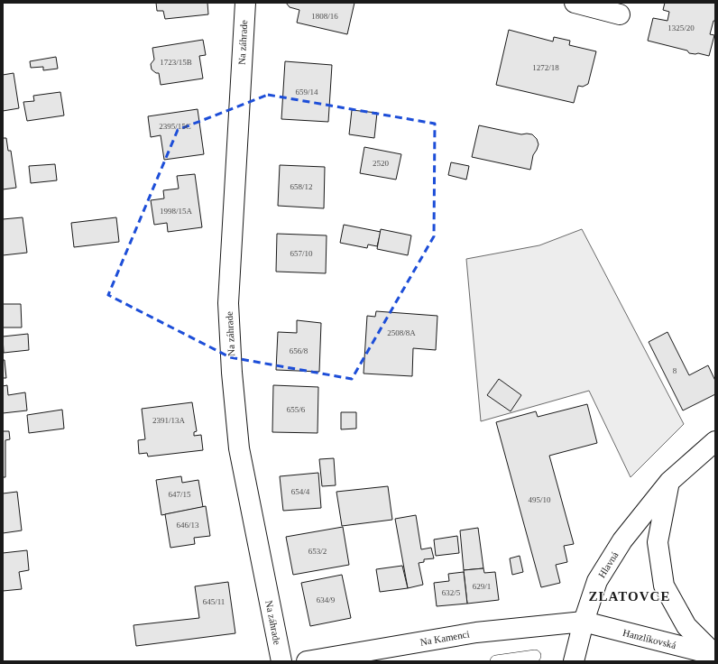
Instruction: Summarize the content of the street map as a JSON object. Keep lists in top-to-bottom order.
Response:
{
  "streets": {
    "street": [
      "Na záhrade",
      "Hlavná",
      "Na Kamenci",
      "Hanzlíkovská"
    ]
  },
  "crossings": [
    ["Hlavná", "Na Kamenci"],
    ["Hlavná", "Hanzlíkovská"],
    ["Na Kamenci", "Hanzlíkovská"]
  ],
  "districts": ["ZLATOVCE"],
  "house_numbers": [
    "1808/16",
    "1325/20",
    "1723/15B",
    "1272/18",
    "659/14",
    "2395/15C",
    "2520",
    "658/12",
    "1998/15A",
    "657/10",
    "2508/8A",
    "656/8",
    "8",
    "655/6",
    "2391/13A",
    "654/4",
    "647/15",
    "495/10",
    "646/13",
    "653/2",
    "629/1",
    "632/5",
    "634/9",
    "645/11"
  ]
}
